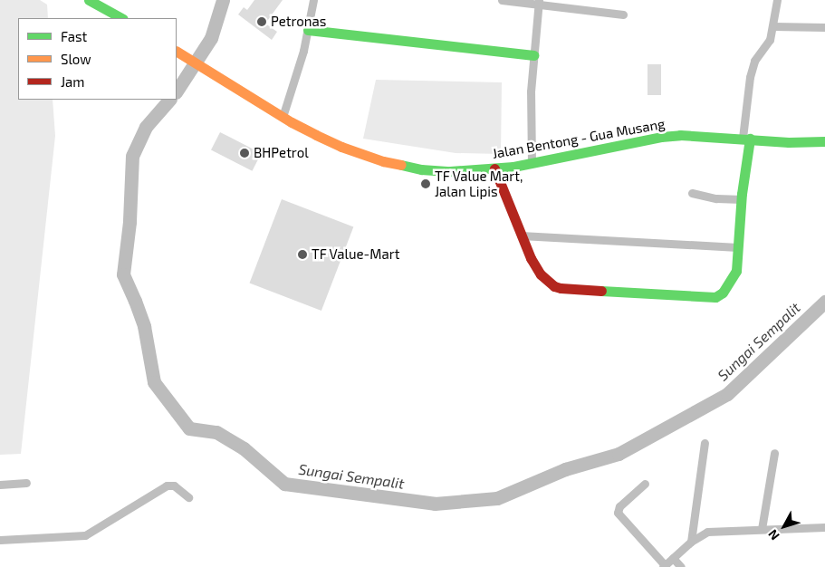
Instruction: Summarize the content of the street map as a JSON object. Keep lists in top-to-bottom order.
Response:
{
  "streets": {
    "main road": ["Jalan Bentong - Gua Musang"]
  },
  "water": ["Sungai Sempalit"],
  "places": [
    "Petronas",
    "BHPetrol",
    "TF Value Mart, Jalan Lipis",
    "TF Value-Mart"
  ],
  "legend": ["Fast", "Slow", "Jam"],
  "north": "bottom left"
}
